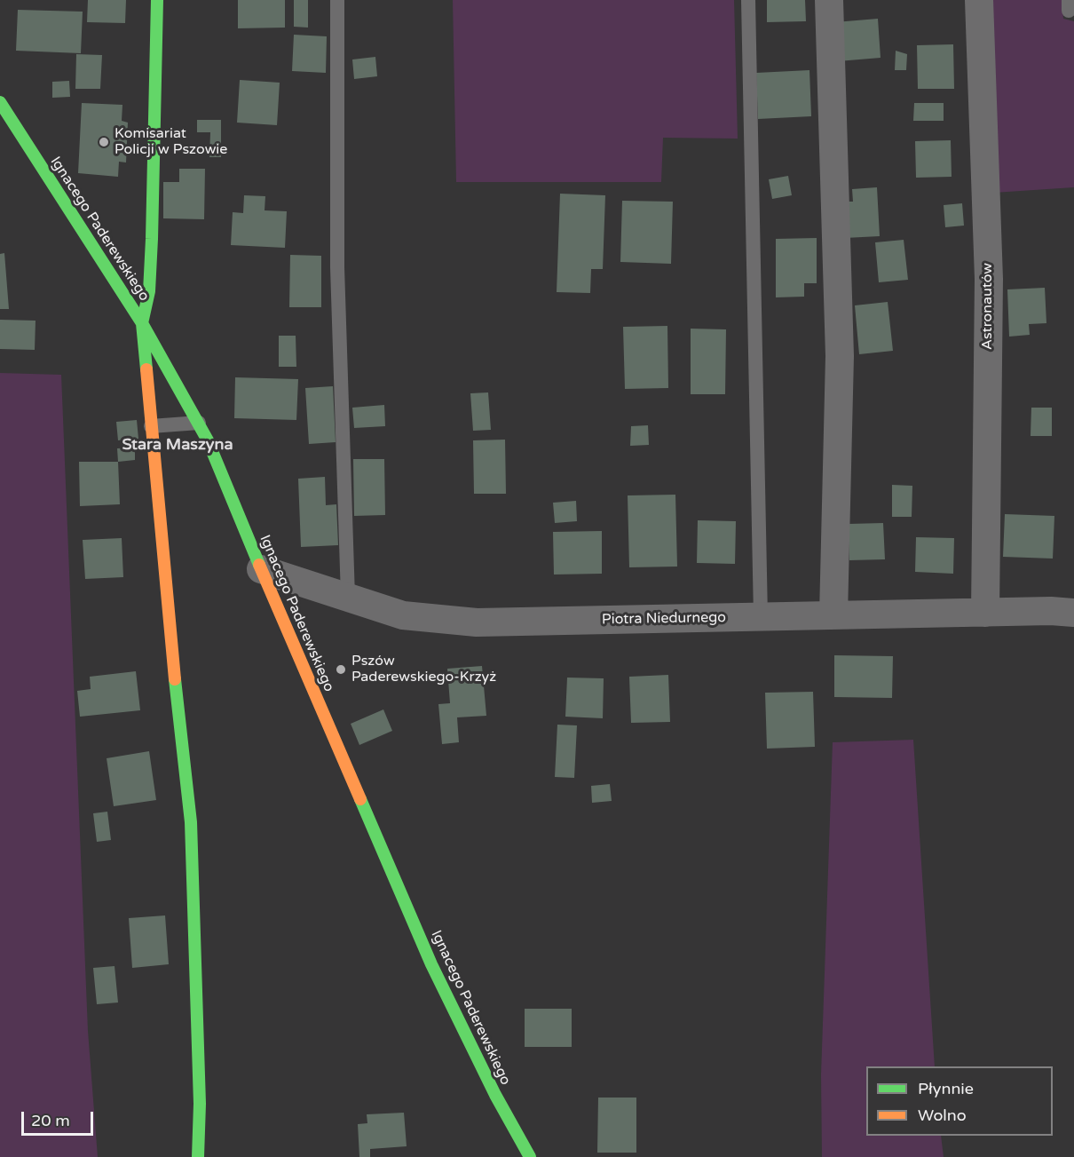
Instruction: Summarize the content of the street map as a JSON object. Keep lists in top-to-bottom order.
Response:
{
  "streets": {
    "street": ["Ignacego Paderewskiego", "Astronautów", "Piotra Niedurnego"]
  },
  "crossings": [
    ["Ignacego Paderewskiego", "Piotra Niedurnego"],
    ["Astronautów", "Piotra Niedurnego"]
  ],
  "districts": ["Stara Maszyna"],
  "places": ["Komisariat Policji w Pszowie", "Pszów Paderewskiego-Krzyż"],
  "legend": ["Płynnie", "Wolno"],
  "scale_bar": "20 m"
}
